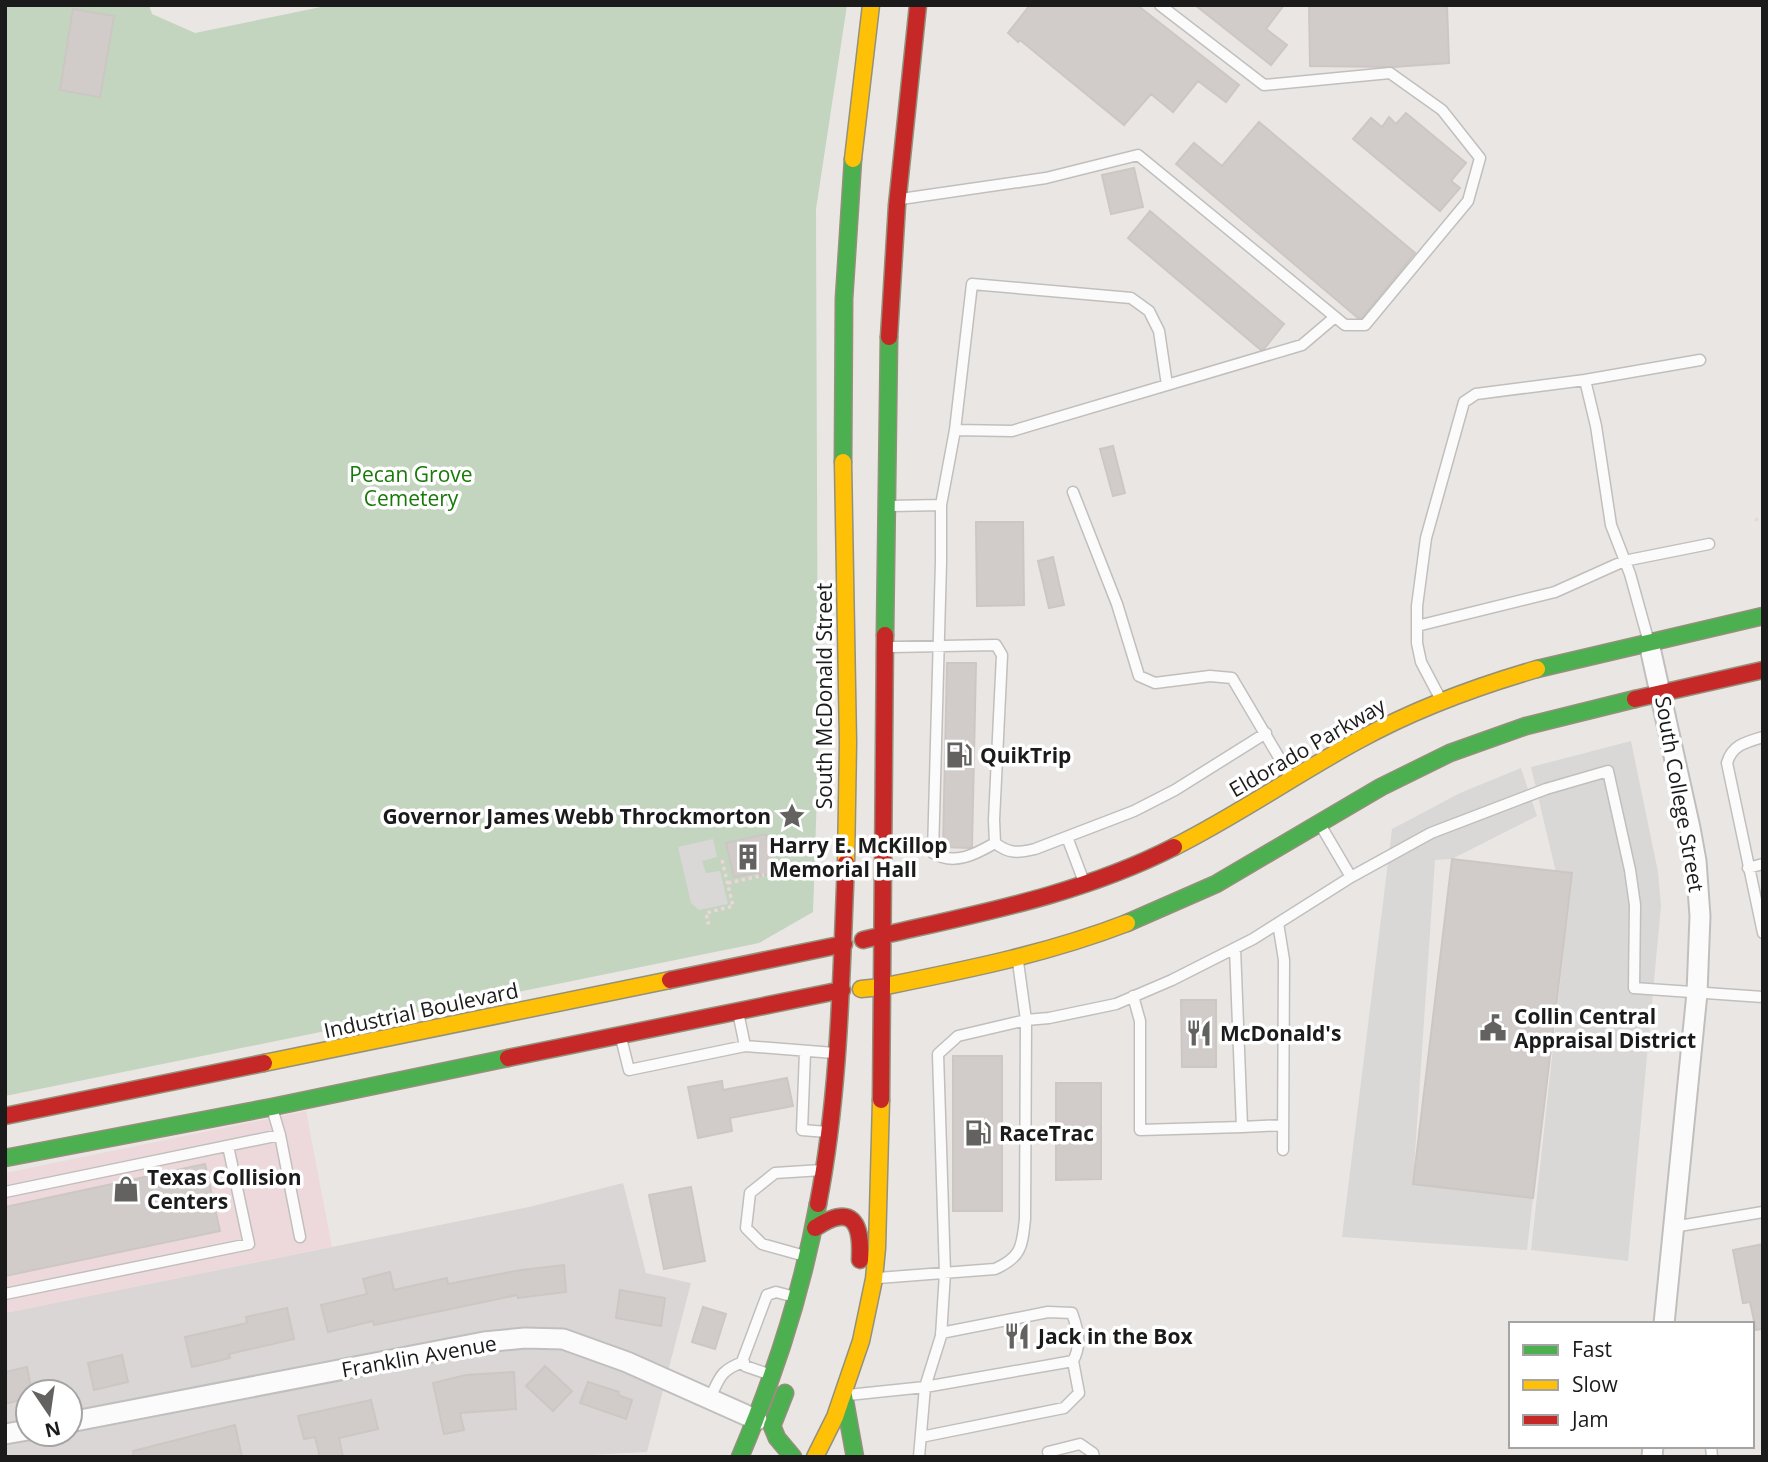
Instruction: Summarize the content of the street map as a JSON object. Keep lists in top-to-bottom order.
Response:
{
  "streets": {
    "main road": ["South McDonald Street", "Eldorado Parkway", "Industrial Boulevard"],
    "street": ["South College Street", "Franklin Avenue"]
  },
  "crossings": [
    ["South McDonald Street", "Eldorado Parkway"],
    ["South McDonald Street", "Industrial Boulevard"],
    ["South McDonald Street", "Franklin Avenue"],
    ["Eldorado Parkway", "South College Street"],
    ["Eldorado Parkway", "Industrial Boulevard"]
  ],
  "parks": ["Pecan Grove Cemetery"],
  "places": {
    "fuel station": ["QuikTrip", "RaceTrac"],
    "place": ["Governor James Webb Throckmorton"],
    "building": ["Harry E. McKillop Memorial Hall"],
    "public building": ["Collin Central Appraisal District"],
    "restaurant": ["McDonald's", "Jack in the Box"],
    "shop": ["Texas Collision Centers"]
  },
  "legend": ["Fast", "Slow", "Jam"],
  "north": "bottom"
}
